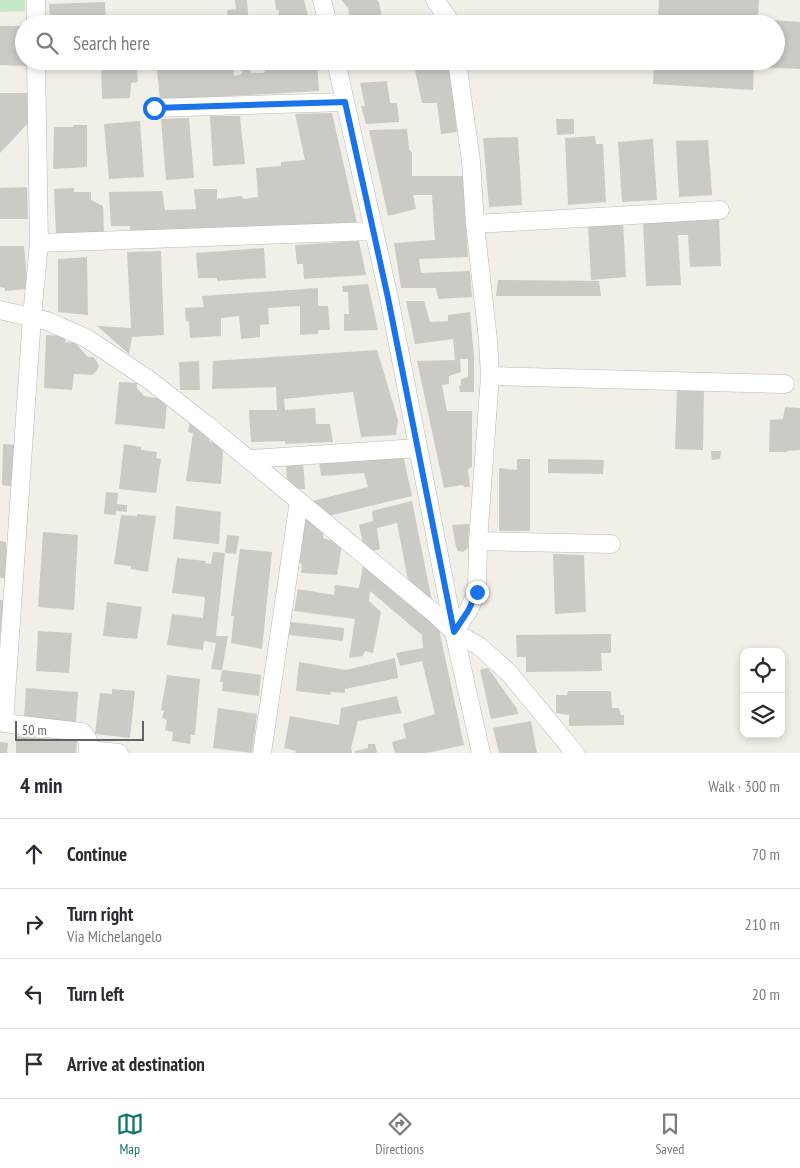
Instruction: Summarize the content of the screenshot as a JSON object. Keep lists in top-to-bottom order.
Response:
{
  "scale_bar": "50 m",
  "page": {
    "search": "Search here",
    "scale": "50 m",
    "heading": ["4 min", "Walk · 300 m"],
    "list": [
      ["Continue", "70 m"],
      ["Turn right", "Via Michelangelo", "210 m"],
      ["Turn left", "20 m"],
      "Arrive at destination"
    ],
    "nav": ["Map", "Directions", "Saved"]
  }
}
